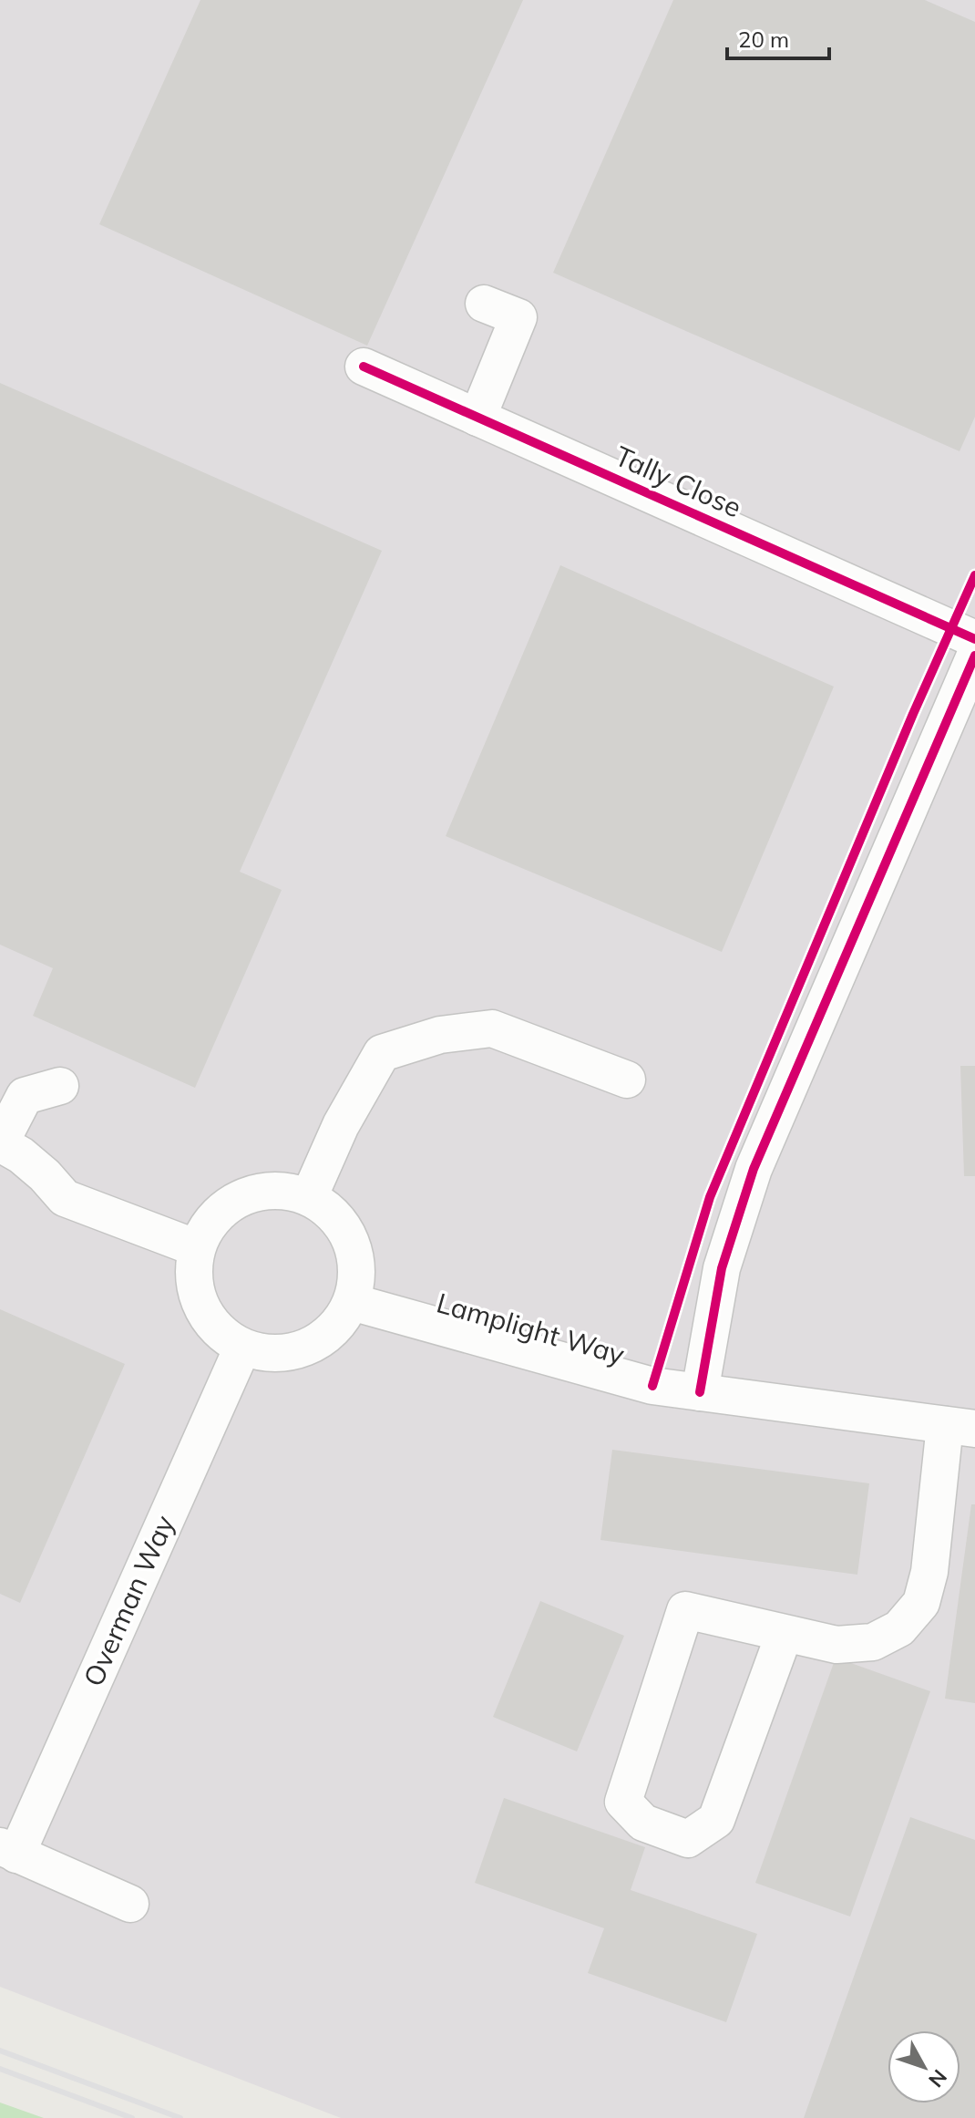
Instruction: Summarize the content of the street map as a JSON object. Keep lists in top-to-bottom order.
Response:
{
  "streets": {
    "street": ["Tally Close", "Lamplight Way", "Overman Way"]
  },
  "crossings": [
    ["Lamplight Way", "Overman Way"]
  ],
  "scale_bar": "20 m",
  "north": "bottom right"
}
